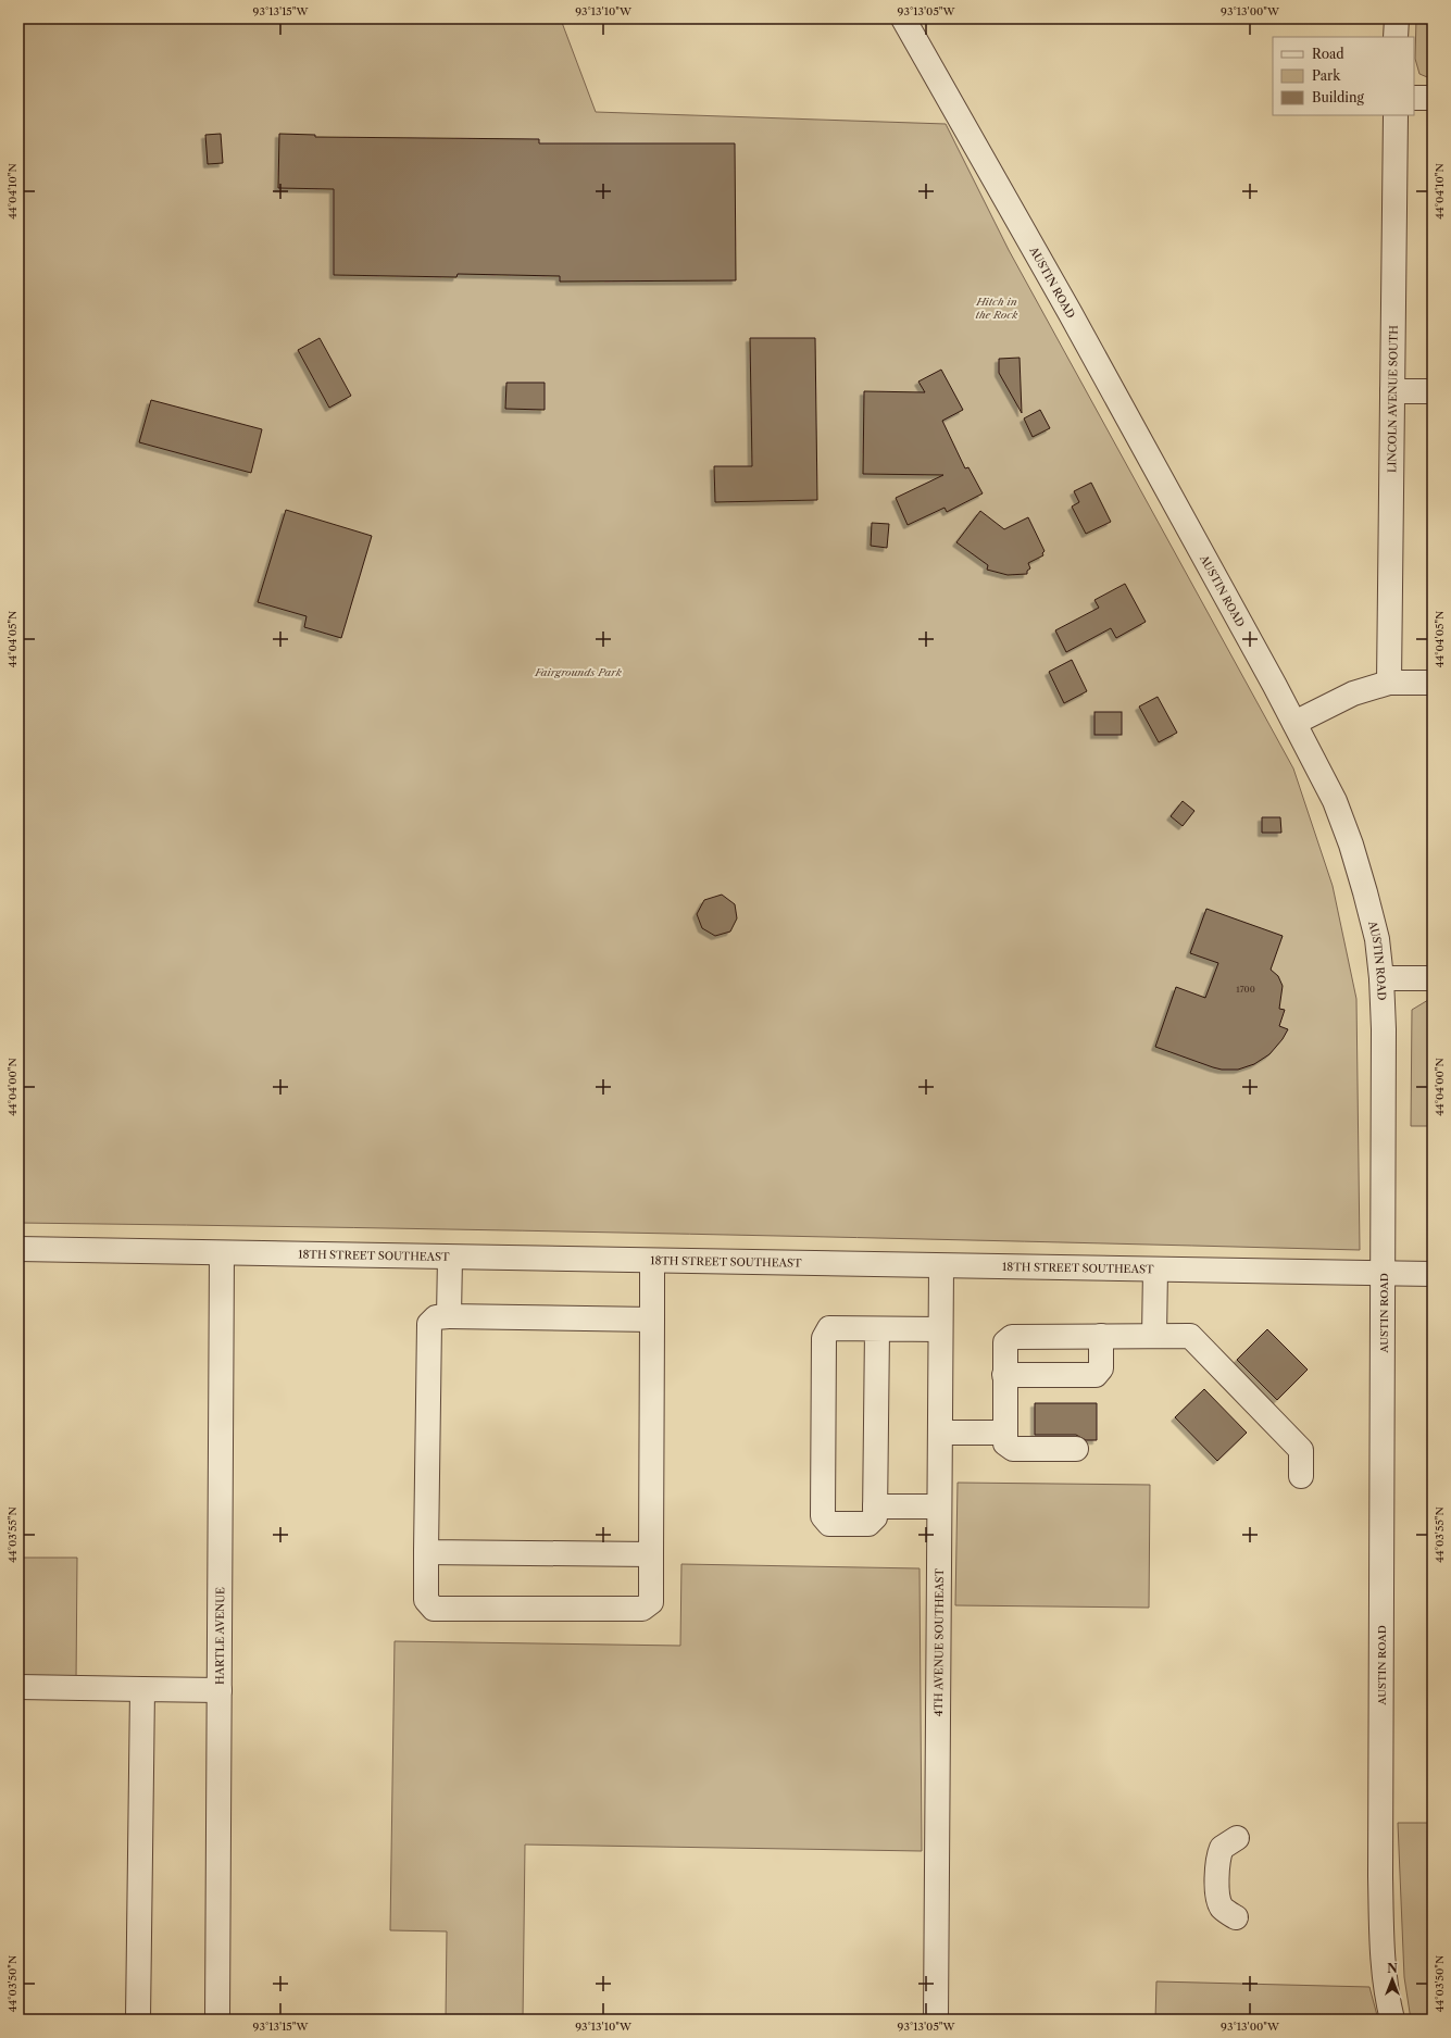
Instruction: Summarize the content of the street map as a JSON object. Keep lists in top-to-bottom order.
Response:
{
  "streets": {
    "street": [
      "AUSTIN ROAD",
      "LINCOLN AVENUE SOUTH",
      "18TH STREET SOUTHEAST",
      "HARTLE AVENUE",
      "4TH AVENUE SOUTHEAST"
    ]
  },
  "crossings": [
    ["AUSTIN ROAD", "18TH STREET SOUTHEAST"],
    ["18TH STREET SOUTHEAST", "HARTLE AVENUE"],
    ["18TH STREET SOUTHEAST", "4TH AVENUE SOUTHEAST"]
  ],
  "parks": ["Hitch in the Rock", "Fairgrounds Park"],
  "house_numbers": ["1700"],
  "legend": ["Road", "Park", "Building"],
  "north": "top",
  "coordinates": [
    "93°13'15\"W",
    "93°13'10\"W",
    "93°13'05\"W",
    "93°13'00\"W",
    "44°04'10\"N",
    "44°04'05\"N",
    "44°04'00\"N",
    "44°03'55\"N",
    "44°03'50\"N"
  ]
}
